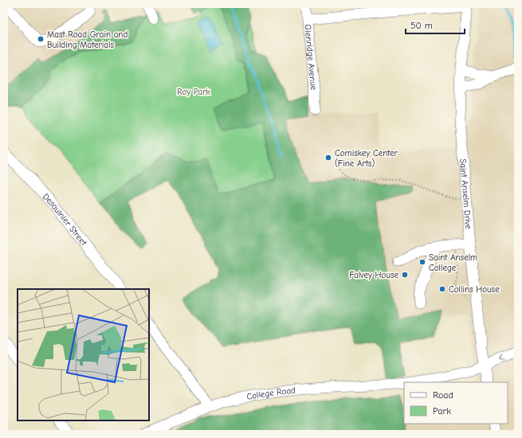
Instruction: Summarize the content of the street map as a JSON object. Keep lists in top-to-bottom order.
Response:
{
  "streets": {
    "street": [
      "Glenridge Avenue",
      "Saint Anselm Drive",
      "Desaulnier Street",
      "College Road"
    ]
  },
  "crossings": [
    ["Saint Anselm Drive", "College Road"]
  ],
  "parks": ["Roy Park"],
  "places": [
    "Mast Road Grain and Building Materials",
    "Comiskey Center (Fine Arts)",
    "Saint Anselm College",
    "Falvey House",
    "Collins House"
  ],
  "legend": ["Road", "Park"],
  "scale_bar": "50 m"
}
